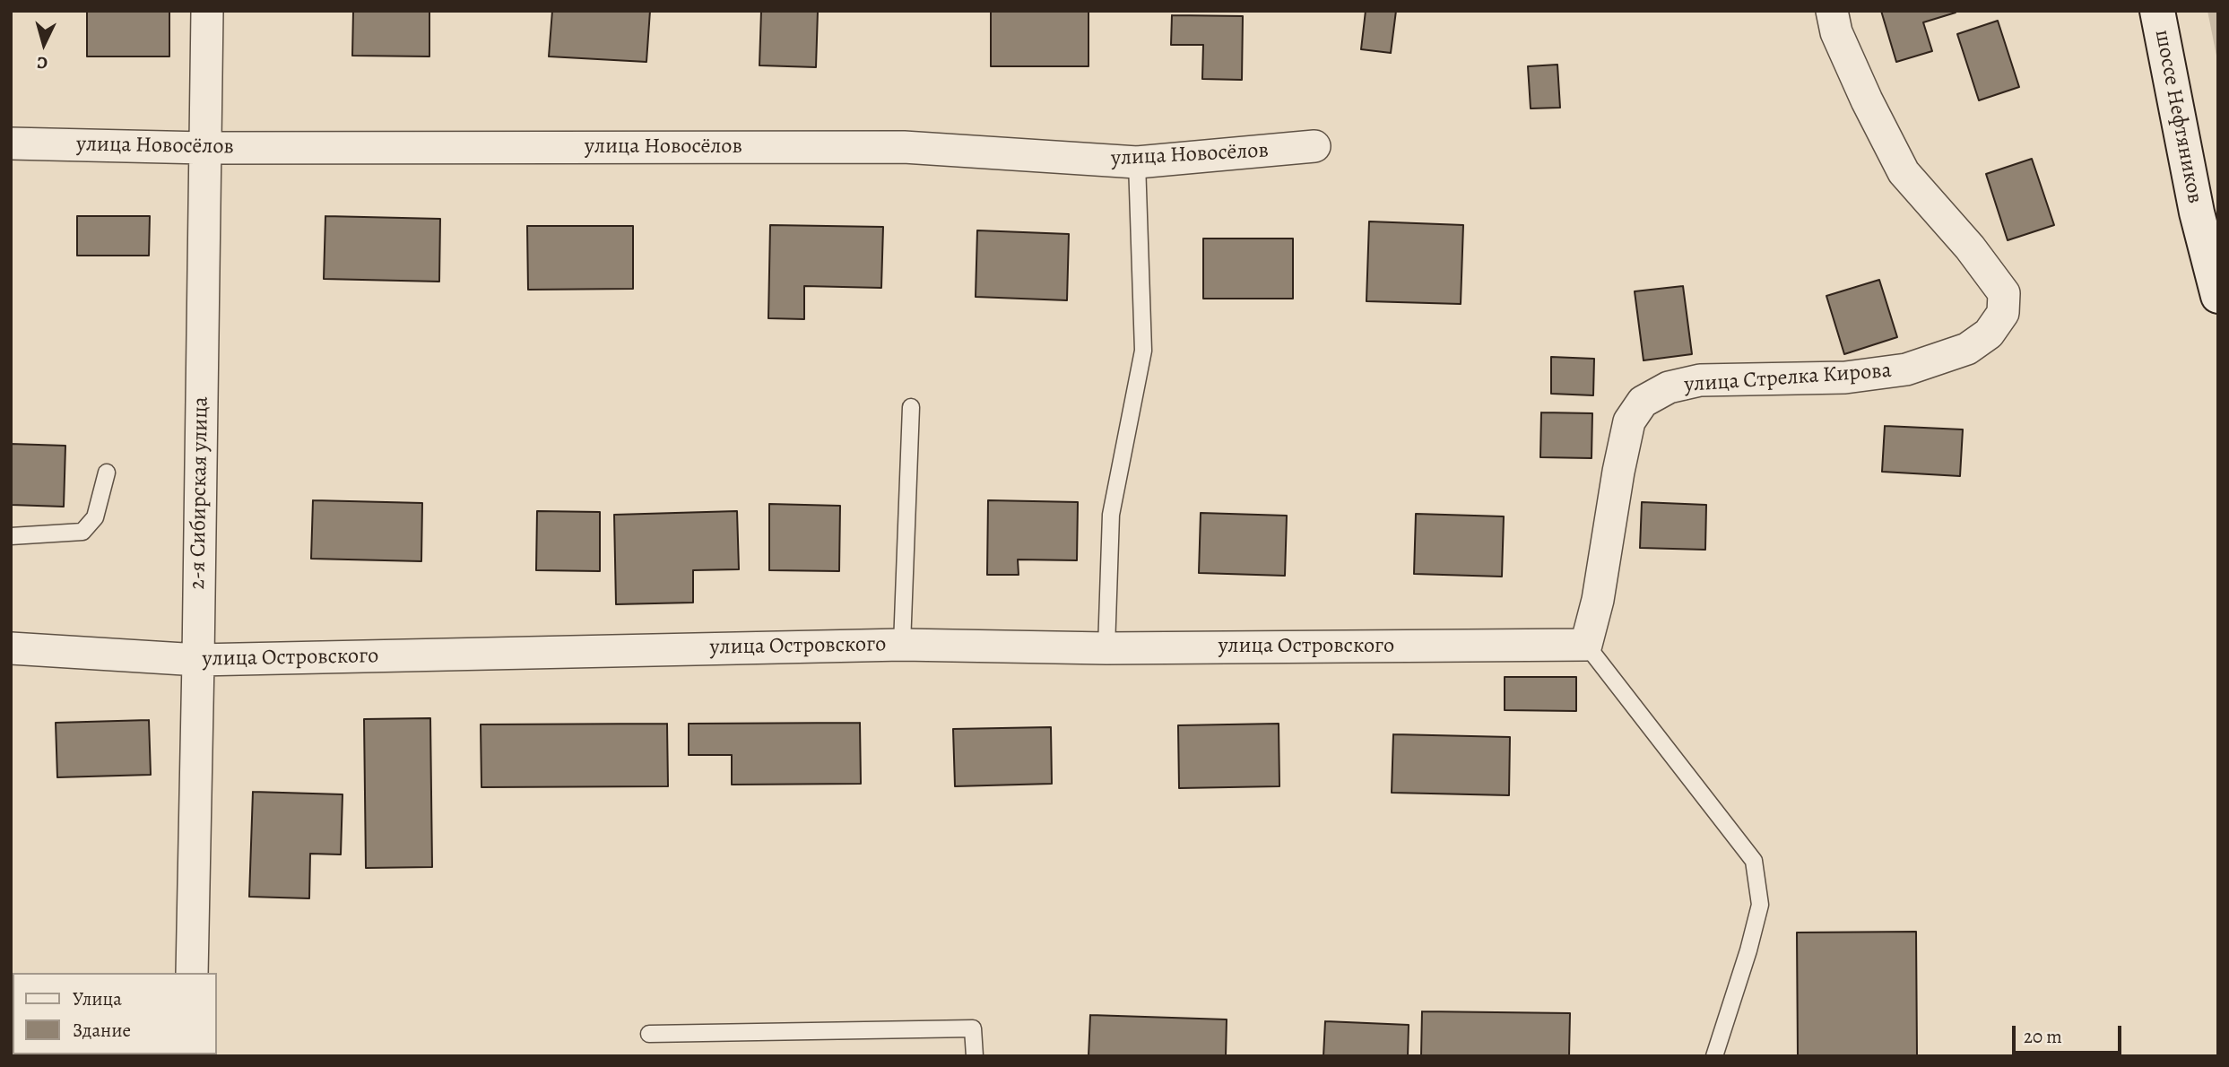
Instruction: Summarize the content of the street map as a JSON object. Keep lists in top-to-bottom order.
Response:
{
  "streets": {
    "main road": ["шоссе Нефтяников"],
    "street": [
      "улица Новосёлов",
      "улица Стрелка Кирова",
      "2-я Сибирская улица",
      "улица Островского"
    ]
  },
  "crossings": [
    ["улица Новосёлов", "2-я Сибирская улица"],
    ["улица Стрелка Кирова", "улица Островского"],
    ["2-я Сибирская улица", "улица Островского"]
  ],
  "legend": ["Улица", "Здание"],
  "scale_bar": "20 m",
  "north": "bottom"
}
